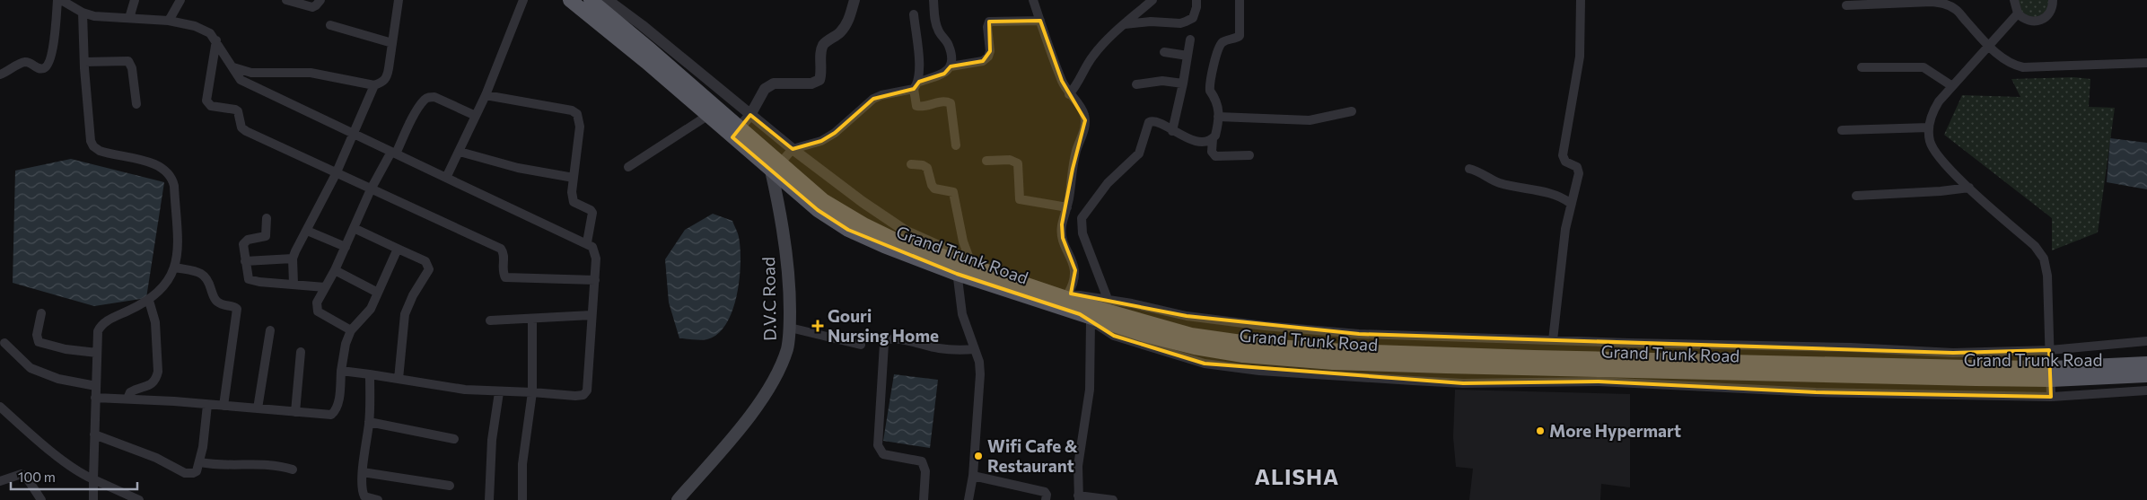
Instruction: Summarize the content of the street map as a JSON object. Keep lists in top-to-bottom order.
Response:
{
  "streets": {
    "highway": ["Grand Trunk Road"],
    "main road": ["D.V.C Road"]
  },
  "crossings": [
    ["Grand Trunk Road", "D.V.C Road"]
  ],
  "districts": ["ALISHA"],
  "places": {
    "health": ["Gouri Nursing Home"],
    "other": ["More Hypermart", "Wifi Cafe & Restaurant"]
  },
  "scale_bar": "100 m"
}
